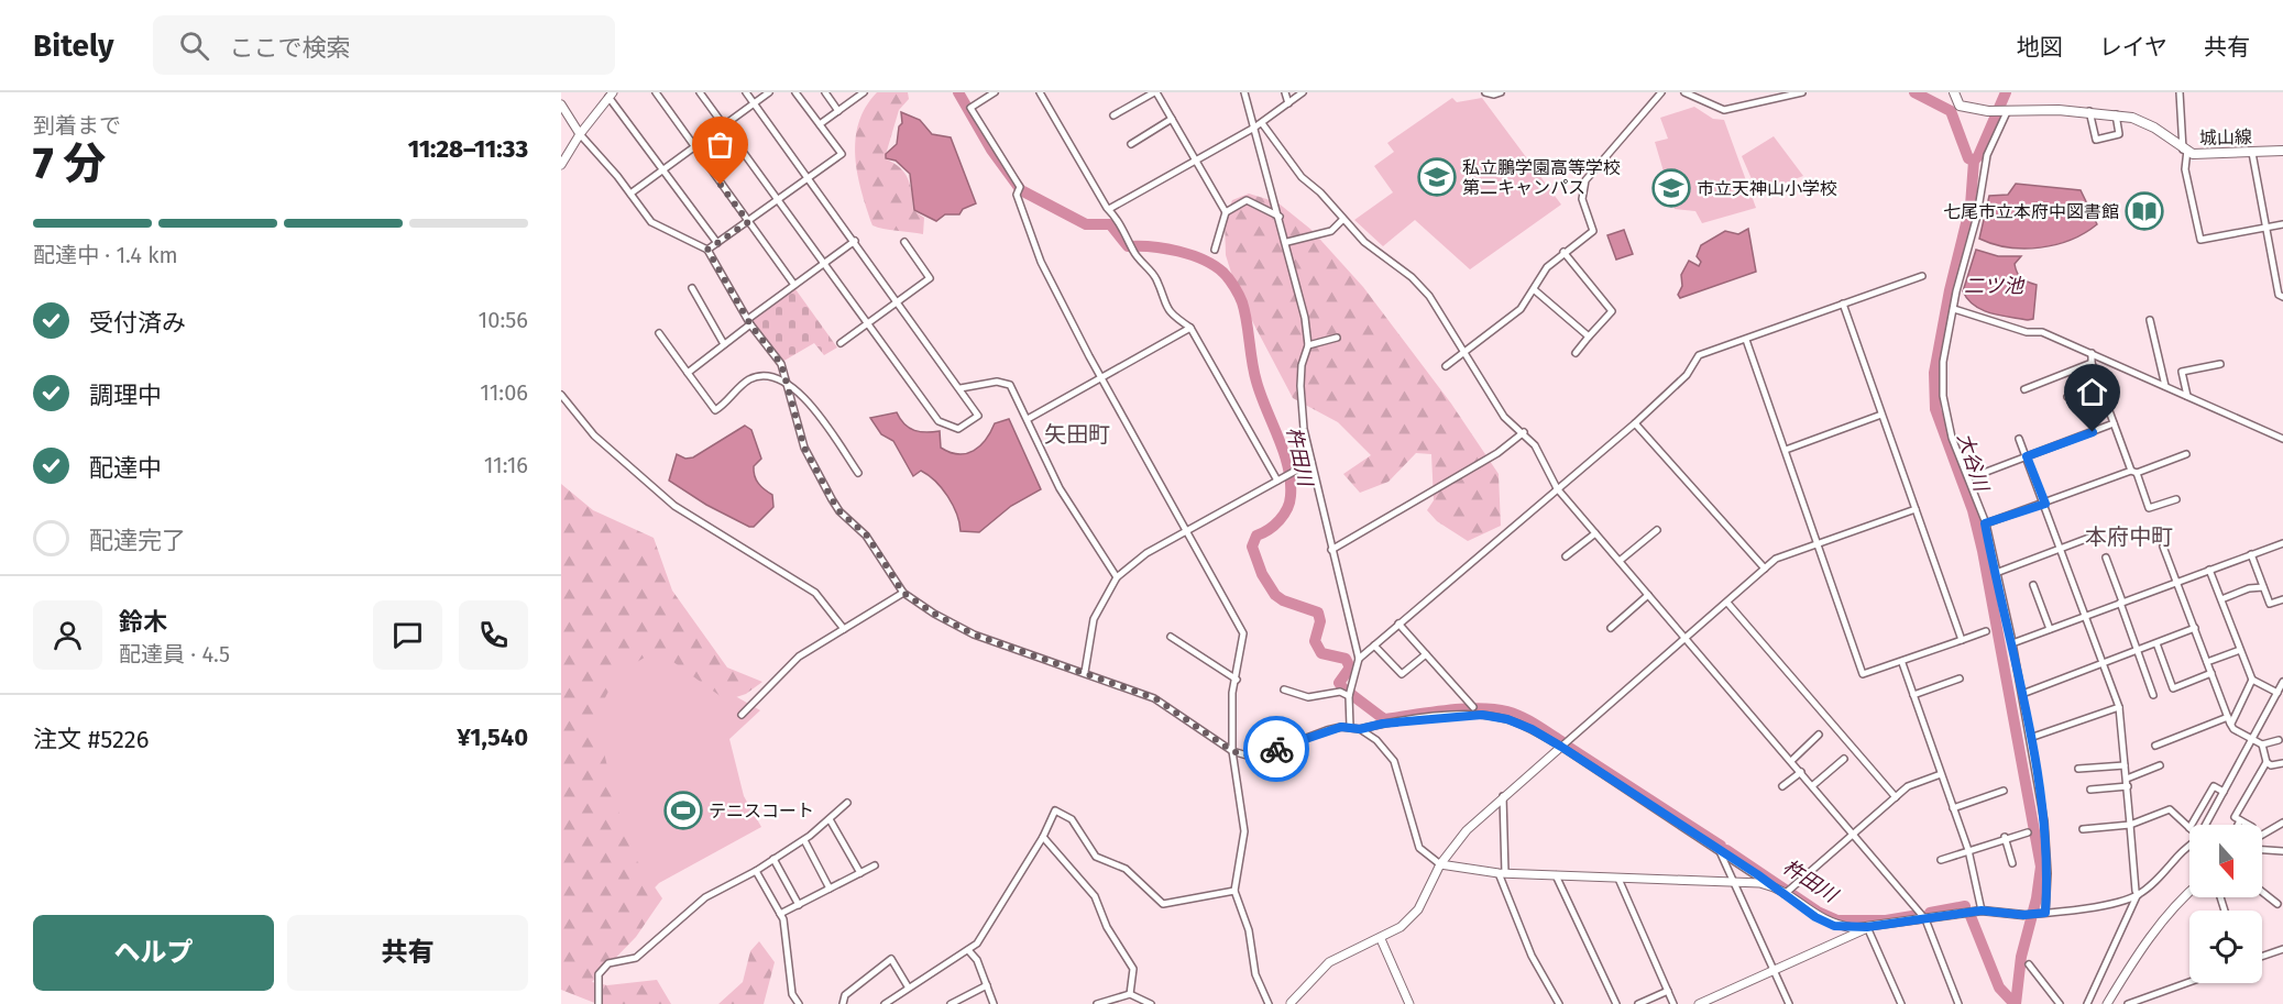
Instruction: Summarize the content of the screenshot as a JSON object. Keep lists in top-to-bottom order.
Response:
{
  "streets": {
    "main road": ["城山線"]
  },
  "districts": ["矢田町", "本府中町"],
  "water": ["二ツ池", "杵田川", "大谷川"],
  "places": {
    "school or university": ["私立鵬学園高等学校 第二キャンパス", "市立天神山小学校"],
    "library": ["七尾市立本府中図書館"],
    "sports": ["テニスコート"]
  },
  "north": "bottom",
  "page": {
    "header": "Bitely",
    "search": "ここで検索",
    "nav": ["地図", "レイヤ", "共有"],
    "heading": ["7 分", "到着まで", "11:28–11:33"],
    "panel": [
      "鈴木",
      "配達員 · 4.5",
      "注文 #5226",
      "¥1,540"
    ],
    "bar": "配達中 · 1.4 km",
    "list": [
      ["受付済み", "10:56"],
      ["調理中", "11:06"],
      ["配達中", "11:16"],
      "配達完了"
    ],
    "buttons": ["ヘルプ", "共有"]
  }
}
